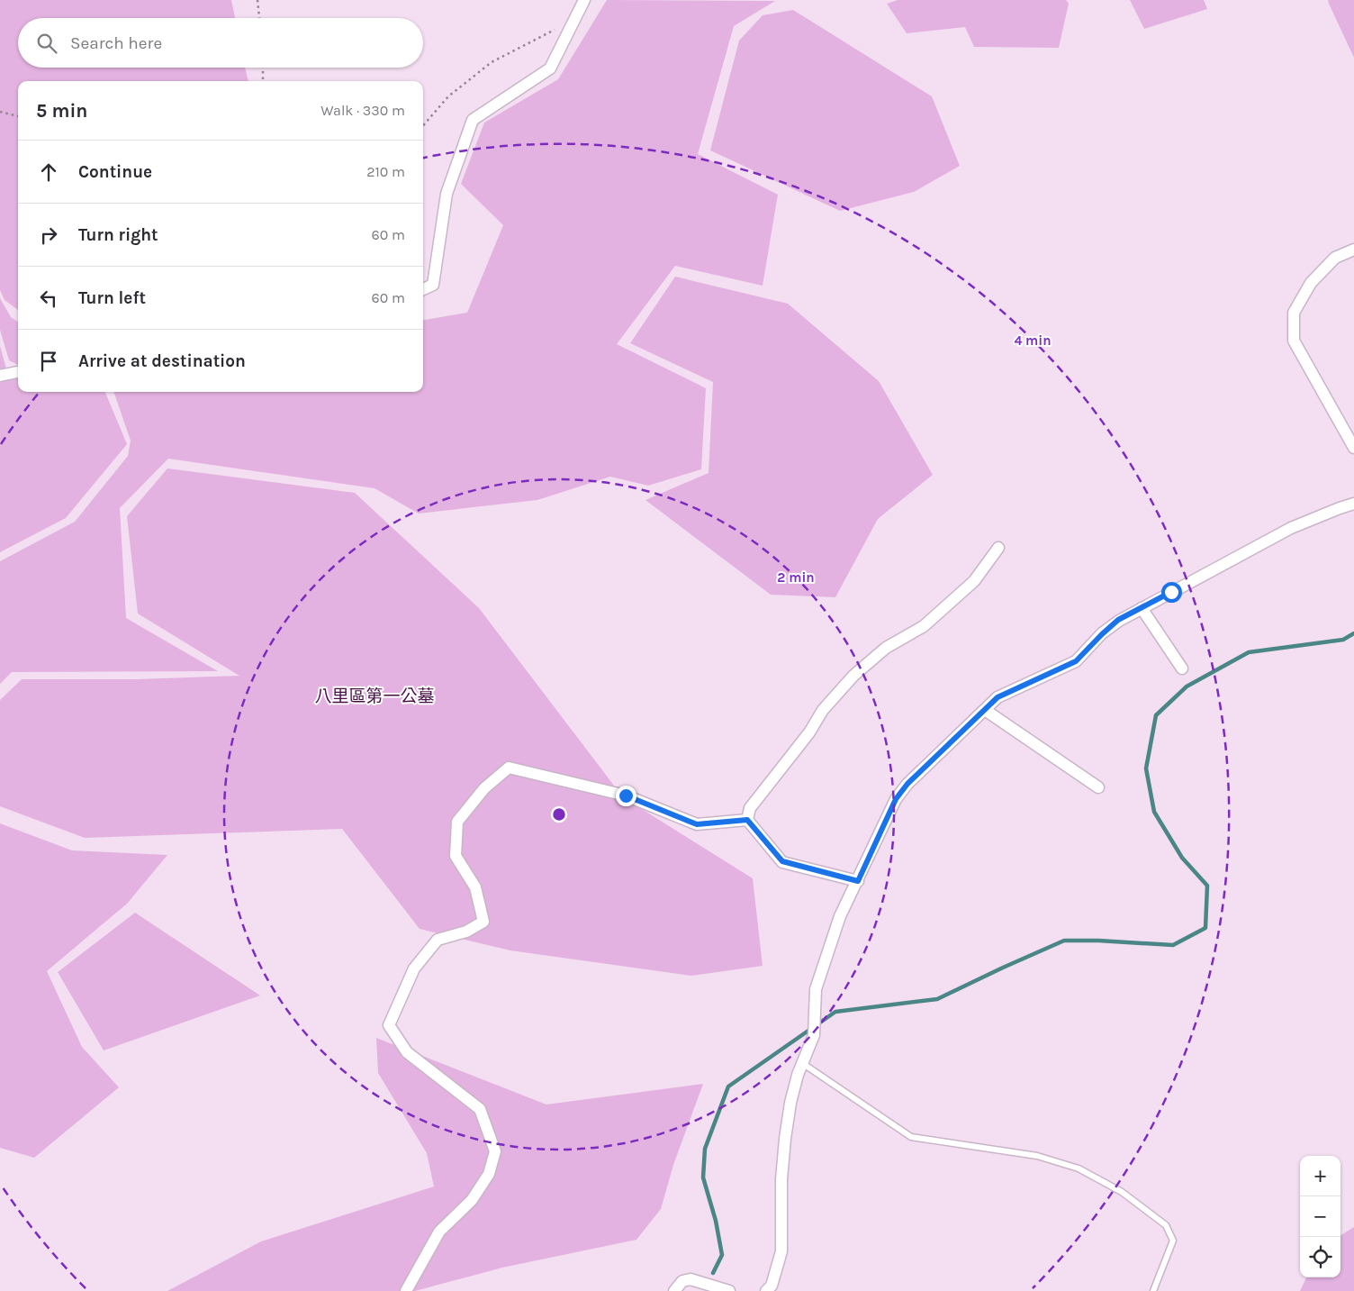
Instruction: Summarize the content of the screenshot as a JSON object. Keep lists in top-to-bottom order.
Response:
{
  "parks": ["八里區第一公墓"],
  "page": {
    "search": "Search here",
    "heading": ["5 min", "Walk · 330 m"],
    "list": [
      ["Continue", "210 m"],
      ["Turn right", "60 m"],
      ["Turn left", "60 m"],
      "Arrive at destination"
    ],
    "map_buttons": ["+", "−"]
  },
  "rings": ["4 min", "2 min"]
}
